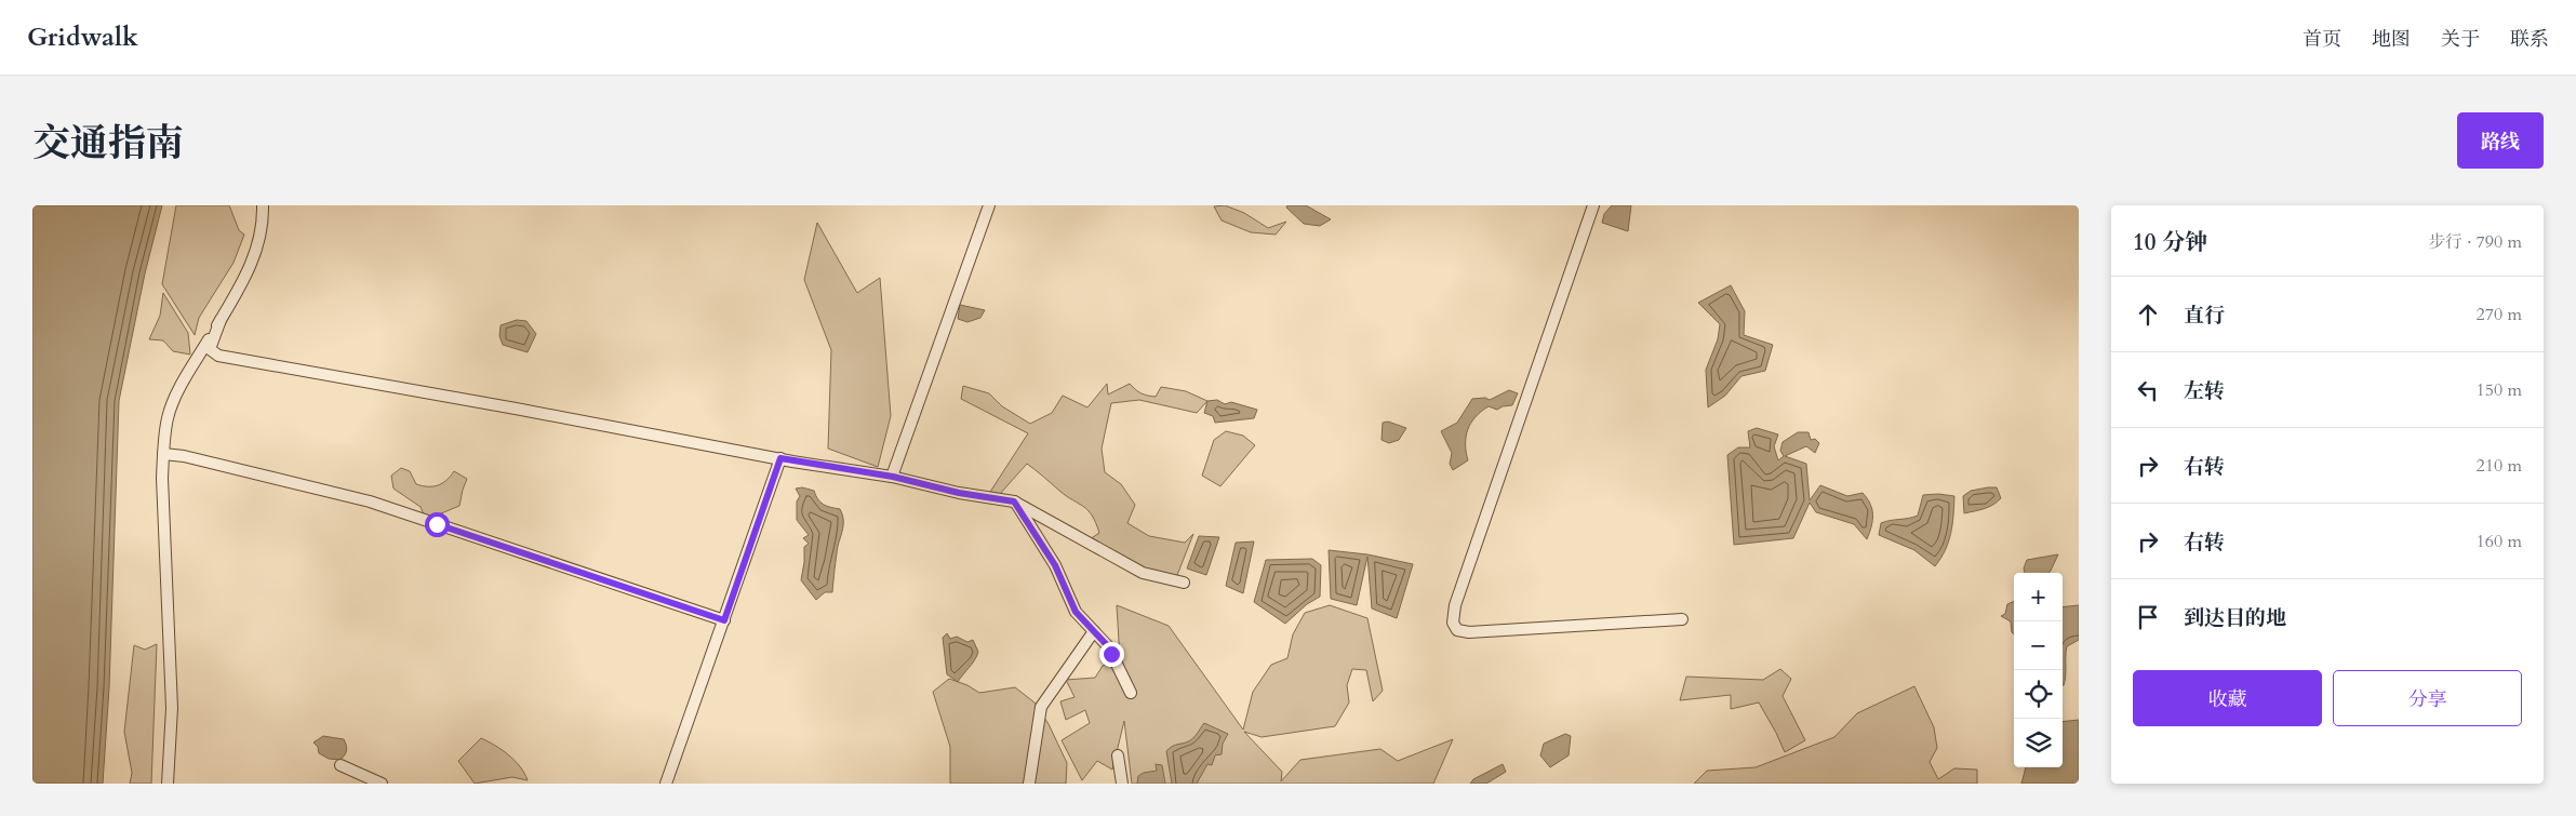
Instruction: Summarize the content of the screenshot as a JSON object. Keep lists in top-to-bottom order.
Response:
{
  "page": {
    "header": "Gridwalk",
    "nav": [
      "首页",
      "地图",
      "关于",
      "联系"
    ],
    "title": "交通指南",
    "buttons": [
      "路线",
      ["收藏", "分享"]
    ],
    "heading": ["10 分钟", "步行 · 790 m"],
    "list": [
      ["直行", "270 m"],
      ["左转", "150 m"],
      ["右转", "210 m"],
      ["右转", "160 m"],
      "到达目的地"
    ],
    "map_buttons": ["+", "−"]
  }
}
